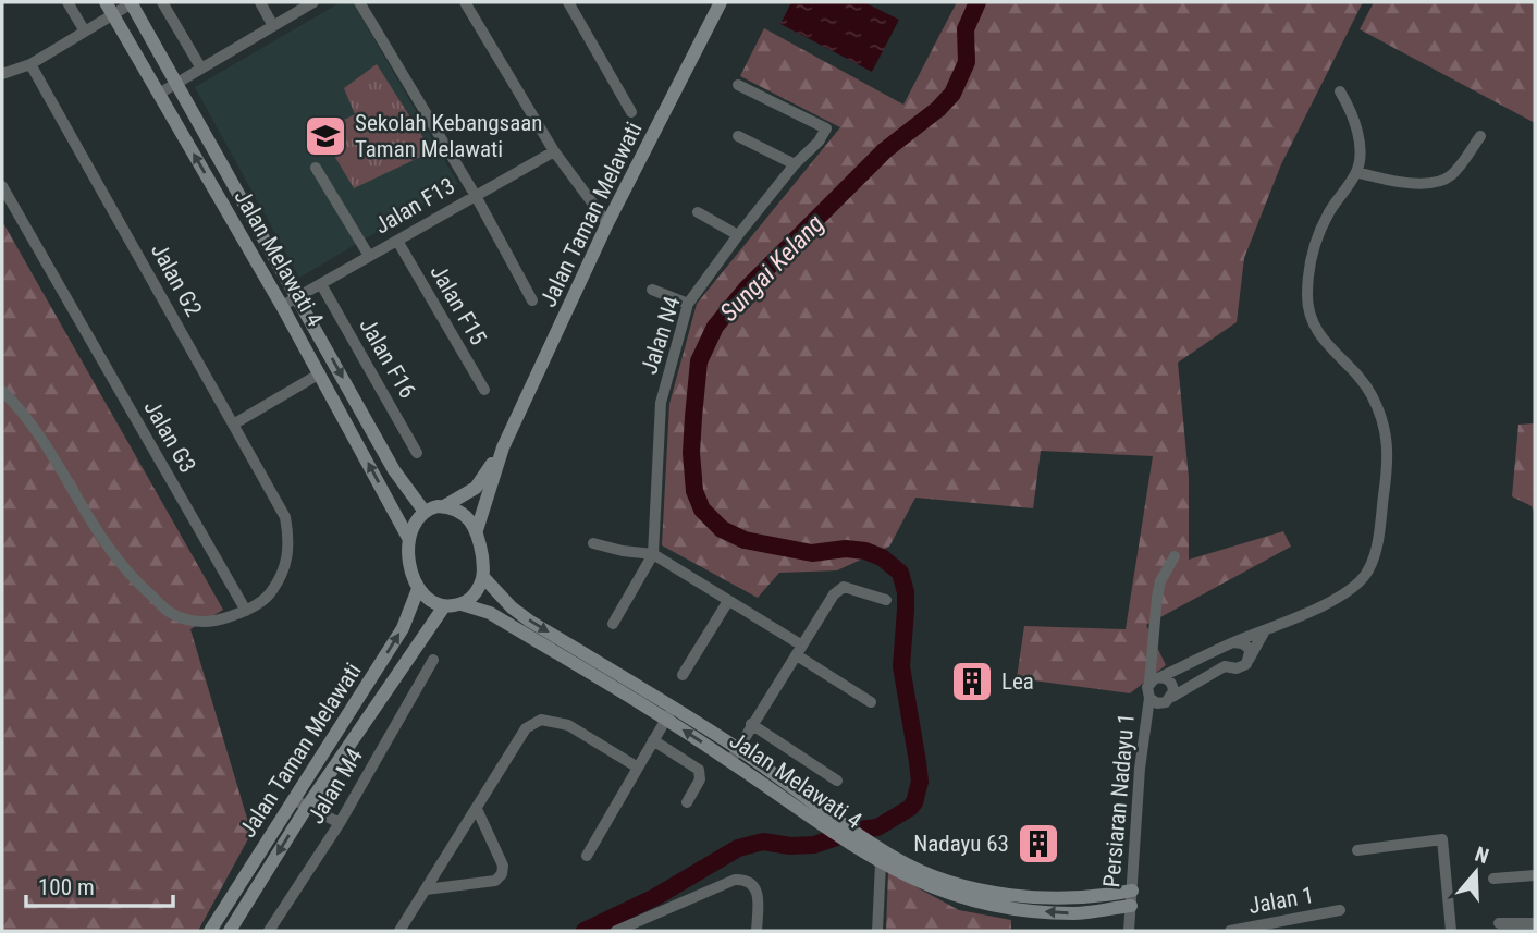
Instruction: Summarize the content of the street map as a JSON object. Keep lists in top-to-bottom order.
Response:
{
  "streets": {
    "street": [
      "Jalan F13",
      "Jalan Taman Melawati",
      "Jalan Melawati 4",
      "Jalan G2",
      "Jalan F15",
      "Jalan N4",
      "Jalan F16",
      "Jalan G3",
      "Jalan M4",
      "Persiaran Nadayu 1",
      "Jalan 1"
    ]
  },
  "crossings": [
    ["Jalan F13", "Jalan Melawati 4"],
    ["Jalan F13", "Jalan F15"],
    ["Jalan F13", "Jalan F16"],
    ["Jalan Taman Melawati", "Jalan Melawati 4"],
    ["Jalan Melawati 4", "Persiaran Nadayu 1"],
    ["Jalan G2", "Jalan G3"]
  ],
  "water": ["Sungai Kelang"],
  "places": {
    "school or university": ["Sekolah Kebangsaan Taman Melawati"],
    "building": ["Lea", "Nadayu 63"]
  },
  "scale_bar": "100 m",
  "north": "top"
}
